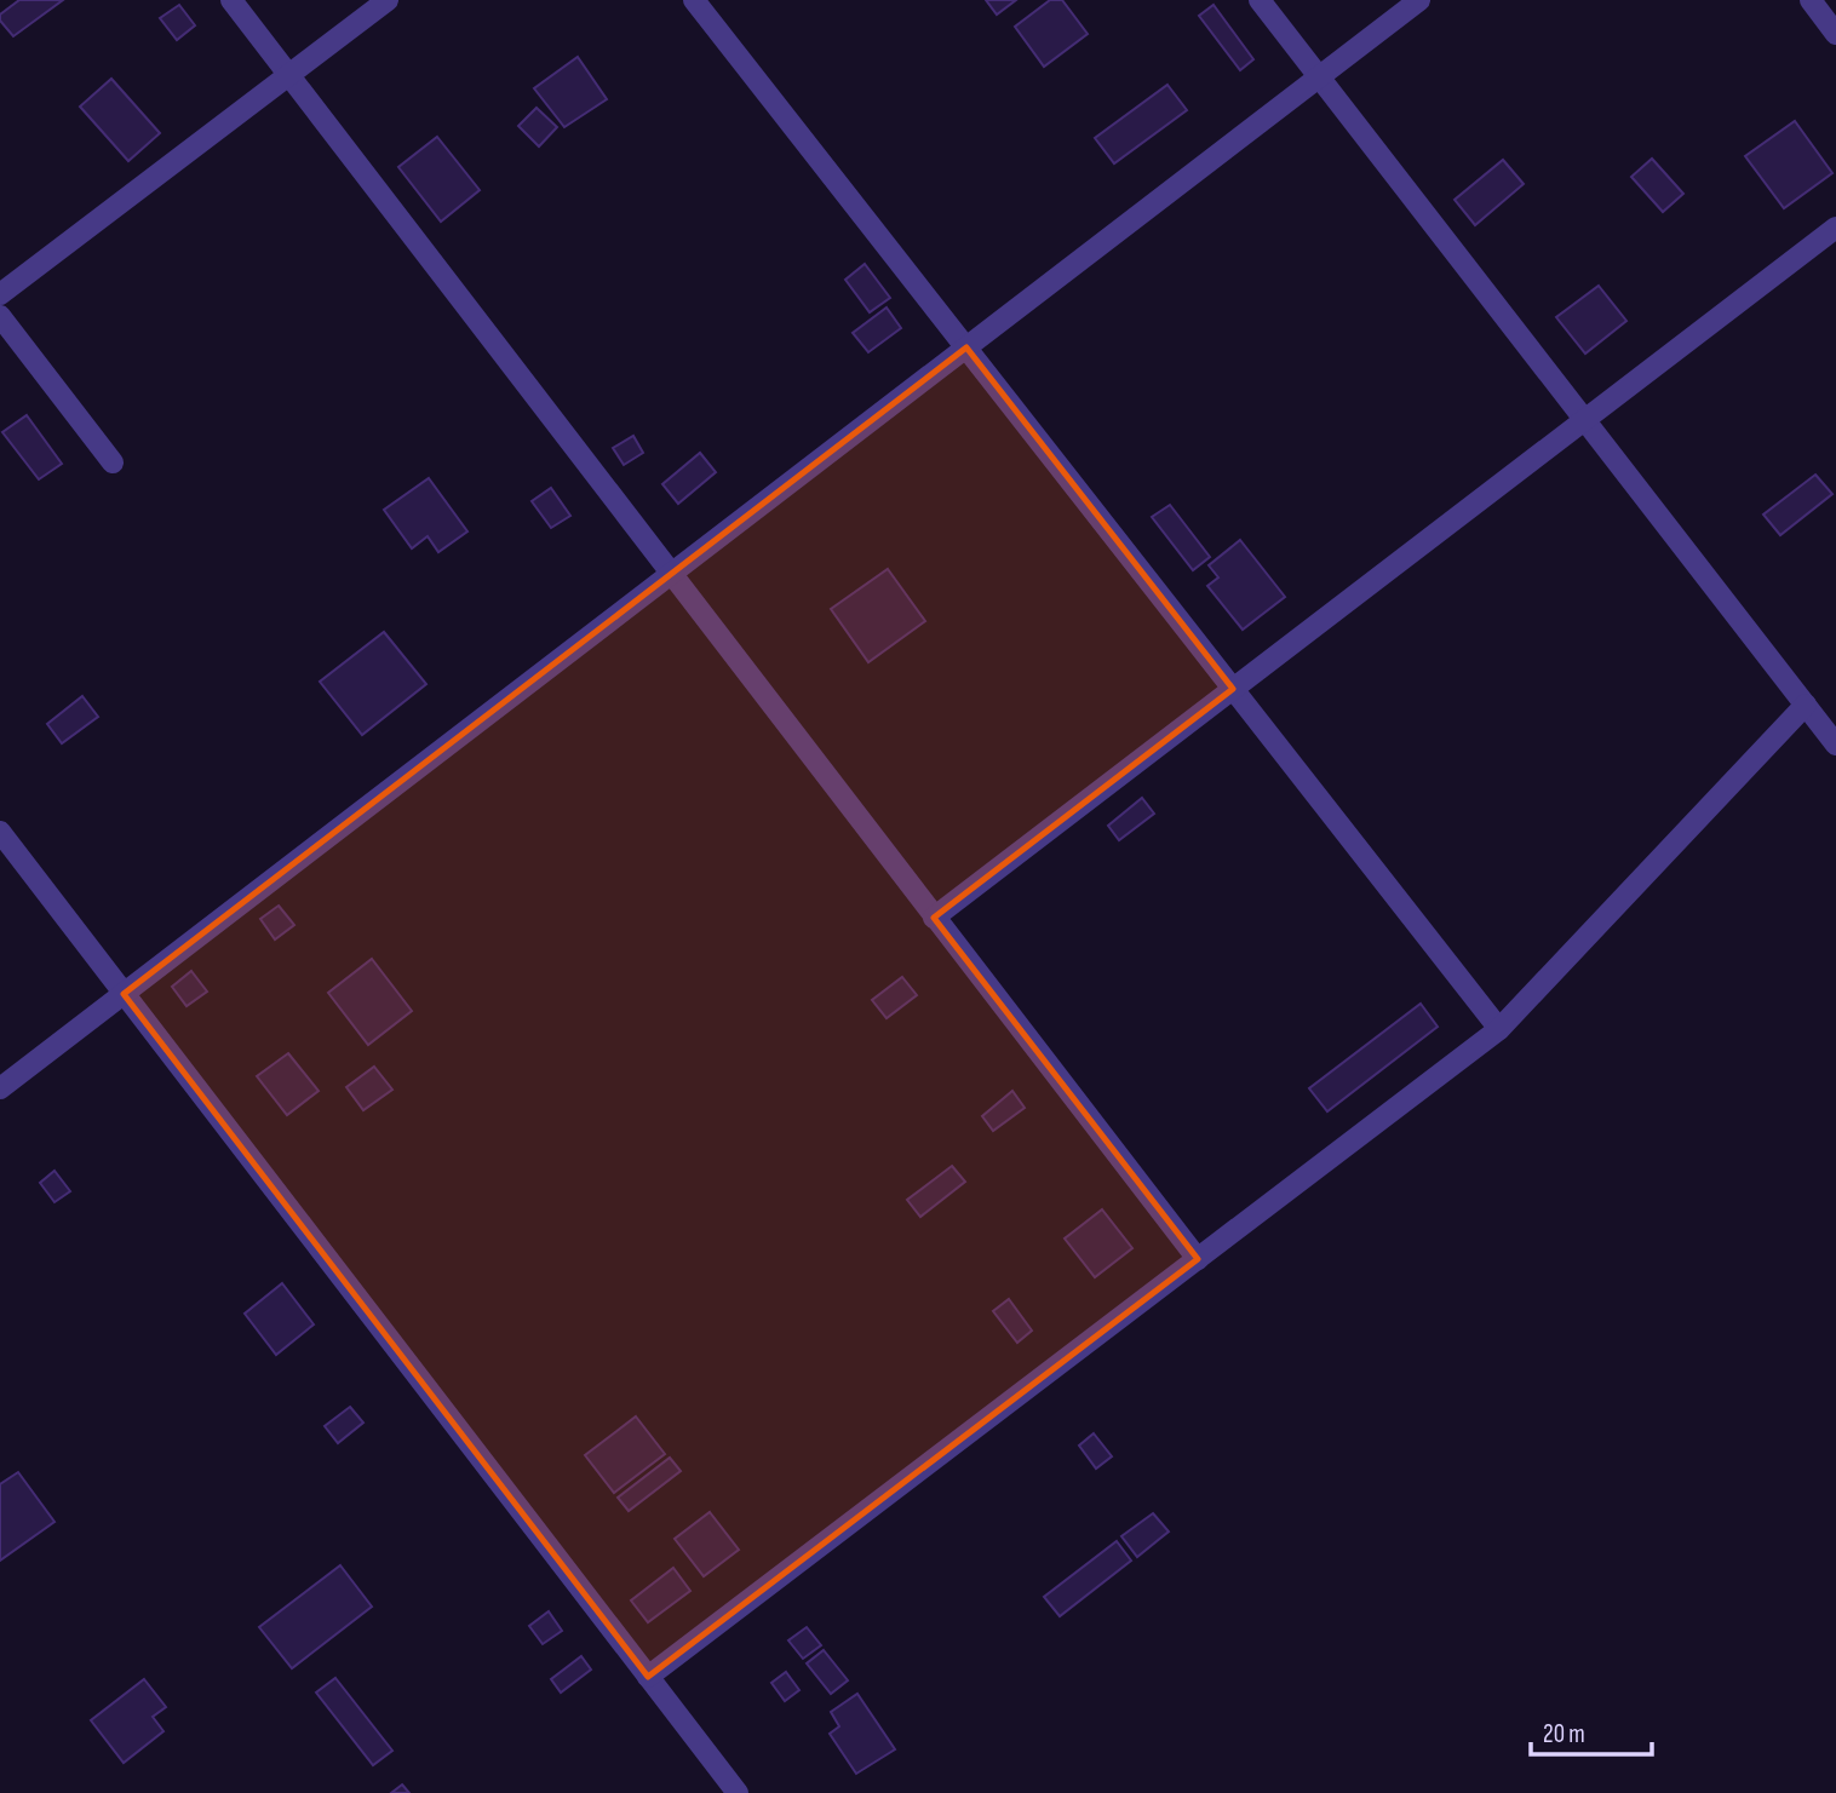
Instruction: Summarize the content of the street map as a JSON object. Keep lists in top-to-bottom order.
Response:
{
  "scale_bar": "20 m"
}
